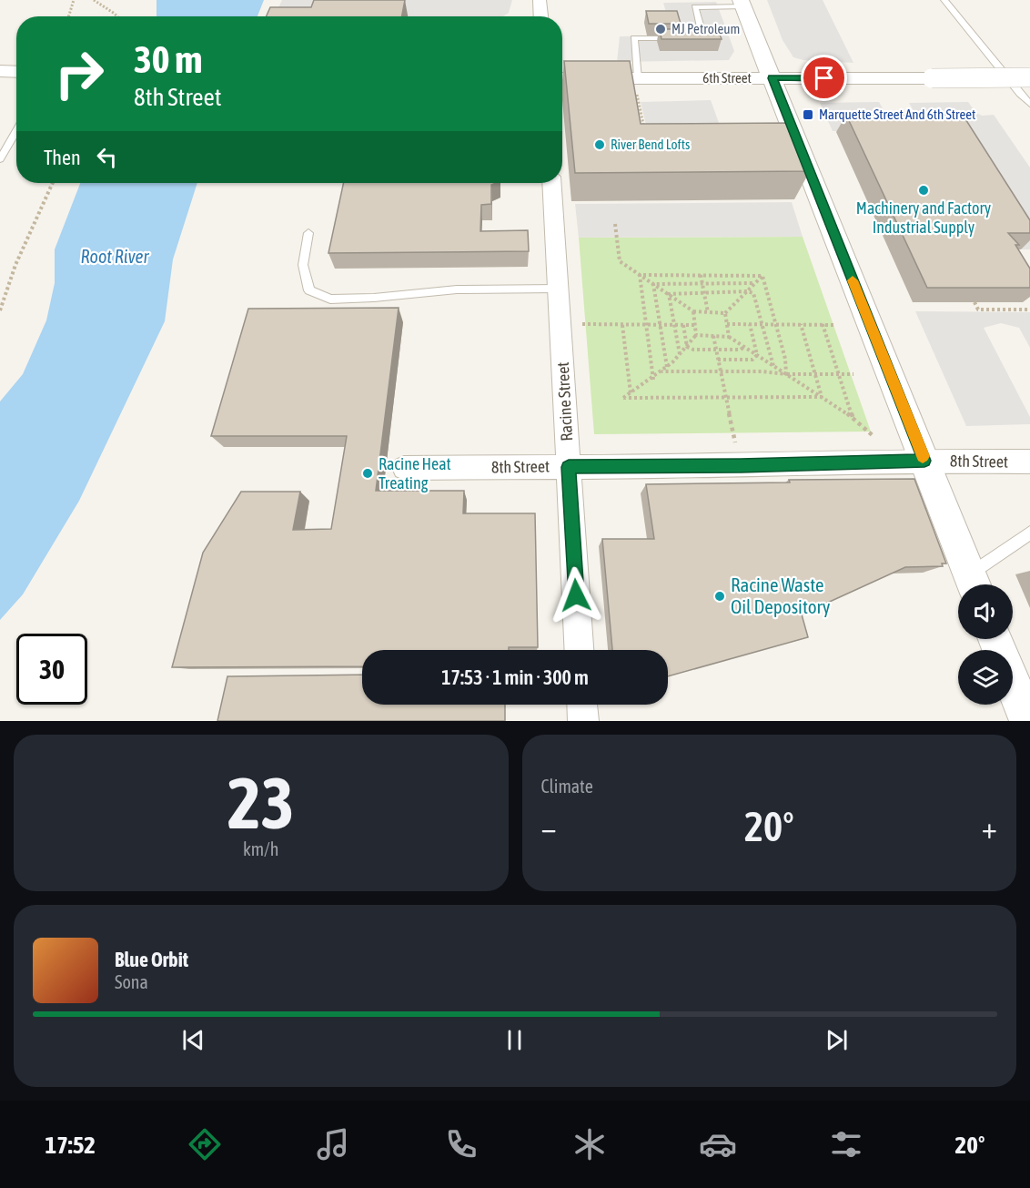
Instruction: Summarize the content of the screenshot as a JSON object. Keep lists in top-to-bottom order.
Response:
{
  "streets": {
    "street": ["6th Street", "Racine Street", "8th Street"]
  },
  "crossings": [
    ["Racine Street", "8th Street"]
  ],
  "water": ["Root River"],
  "places": {
    "other": [
      "MJ Petroleum",
      "River Bend Lofts",
      "Machinery and Factory Industrial Supply",
      "Racine Heat Treating",
      "Racine Waste Oil Depository"
    ],
    "transit": ["Marquette Street And 6th Street"]
  },
  "page": {
    "turn": ["30 m", "8th Street"],
    "then": "Then",
    "limit": "30",
    "trip": "17:53 · 1 min · 300 m",
    "tile": [
      ["23", "km/h"],
      "Climate"
    ],
    "heat": ["−", "20°", "+"],
    "song": ["Blue Orbit", "Sona"],
    "tabs": ["17:52", "20°"]
  }
}
